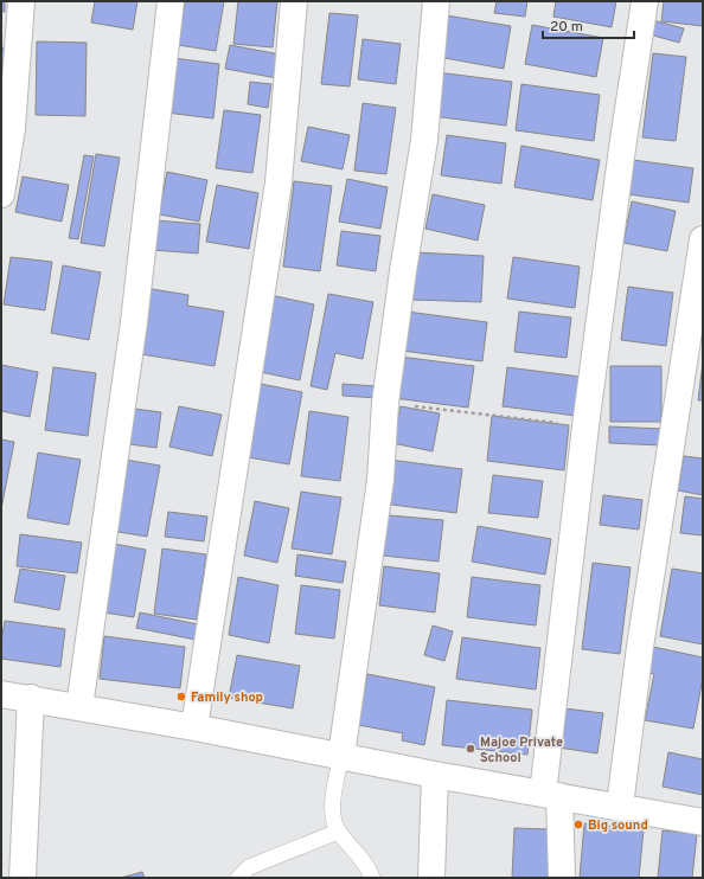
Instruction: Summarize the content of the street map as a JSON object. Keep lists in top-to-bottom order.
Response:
{
  "places": ["Family shop", "Majoe Private School", "Big sound"],
  "scale_bar": "20 m"
}
